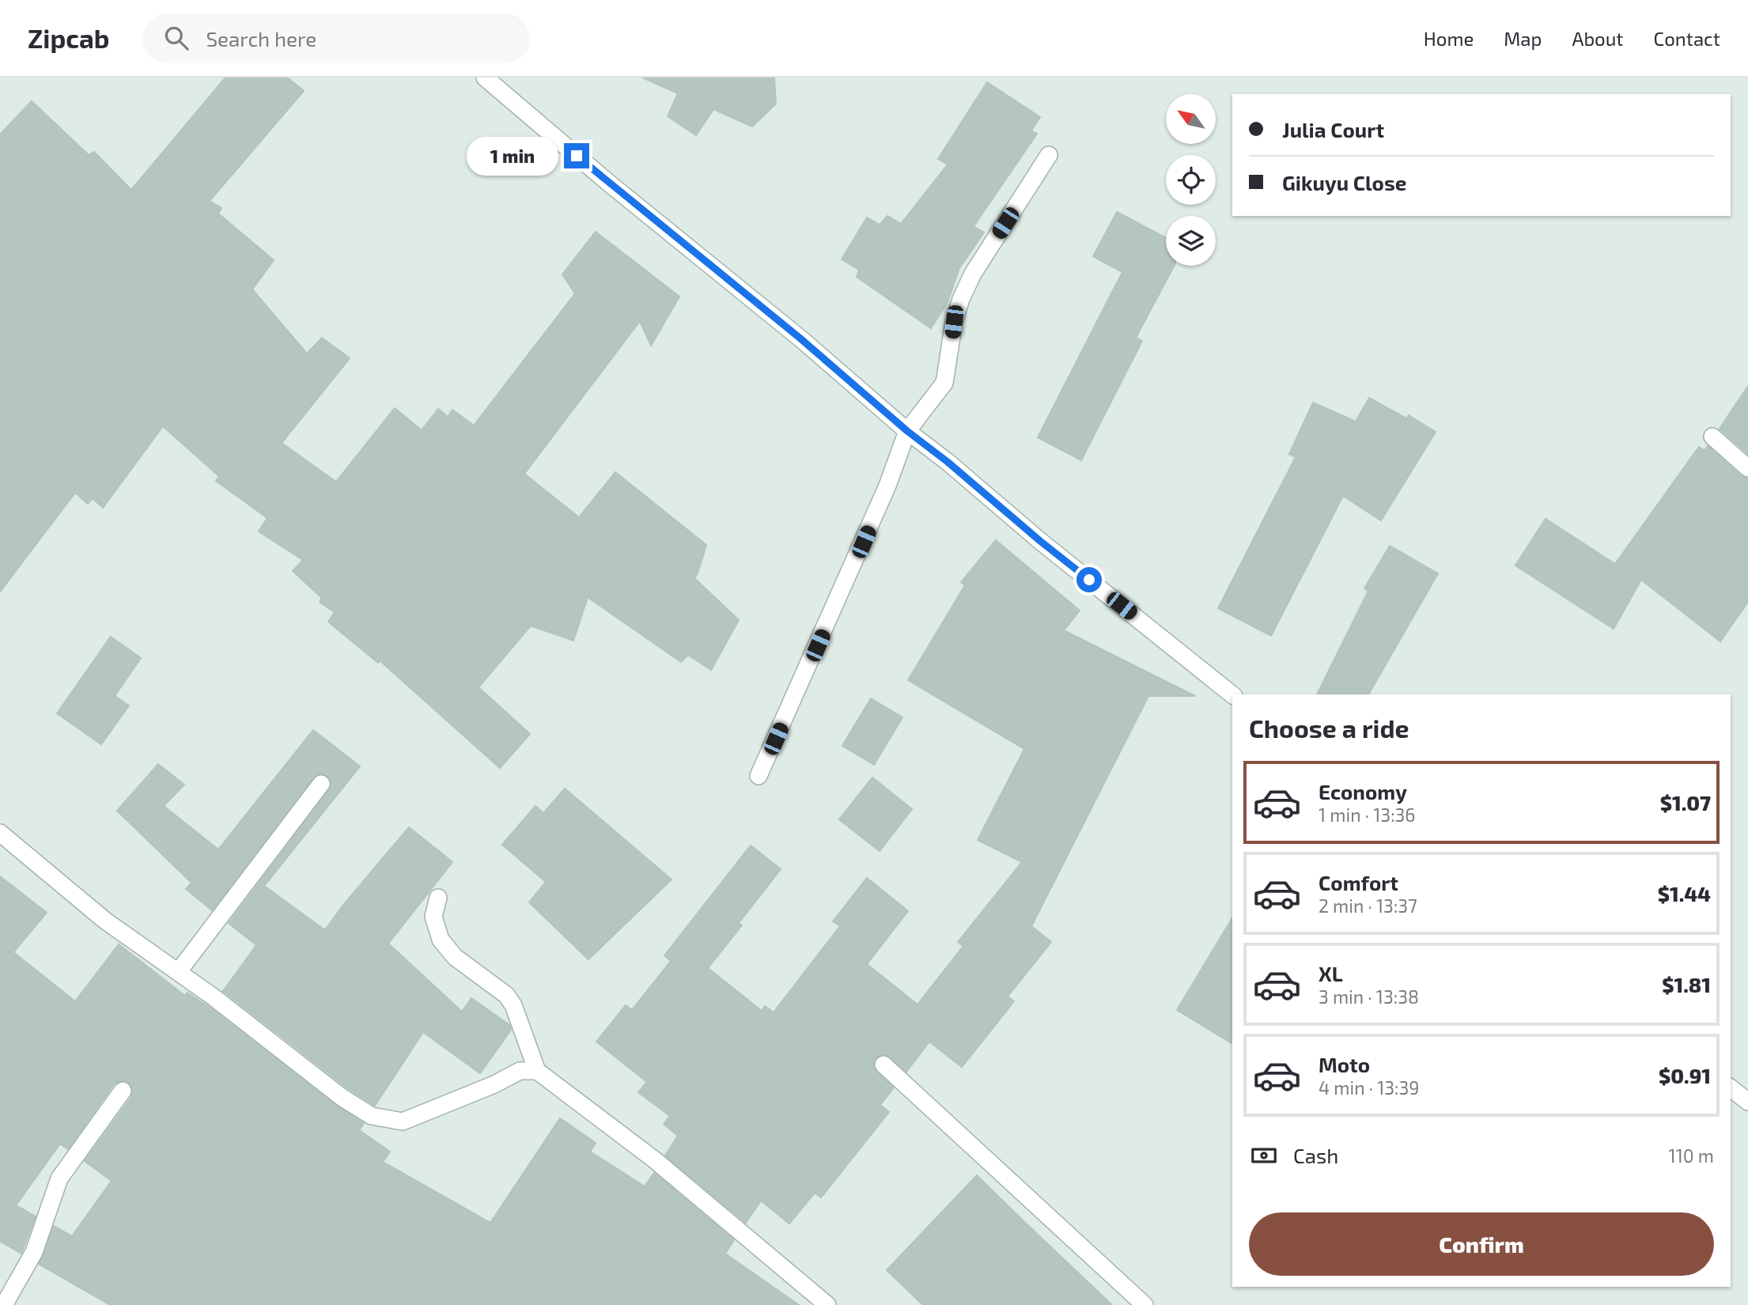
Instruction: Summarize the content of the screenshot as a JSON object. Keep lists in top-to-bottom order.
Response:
{
  "north": "top left",
  "page": {
    "header": "Zipcab",
    "search": "Search here",
    "nav": [
      "Home",
      "Map",
      "About",
      "Contact"
    ],
    "banner": ["Julia Court", "Gikuyu Close"],
    "bubble": "1 min",
    "heading": "Choose a ride",
    "list": [
      {
        "name": "Economy",
        "note": "1 min · 13:36",
        "value": "$1.07"
      },
      {
        "name": "Comfort",
        "note": "2 min · 13:37",
        "value": "$1.44"
      },
      {
        "name": "XL",
        "note": "3 min · 13:38",
        "value": "$1.81"
      },
      {
        "name": "Moto",
        "note": "4 min · 13:39",
        "value": "$0.91"
      }
    ],
    "pay": ["Cash", "110 m"],
    "buttons": "Confirm"
  }
}
